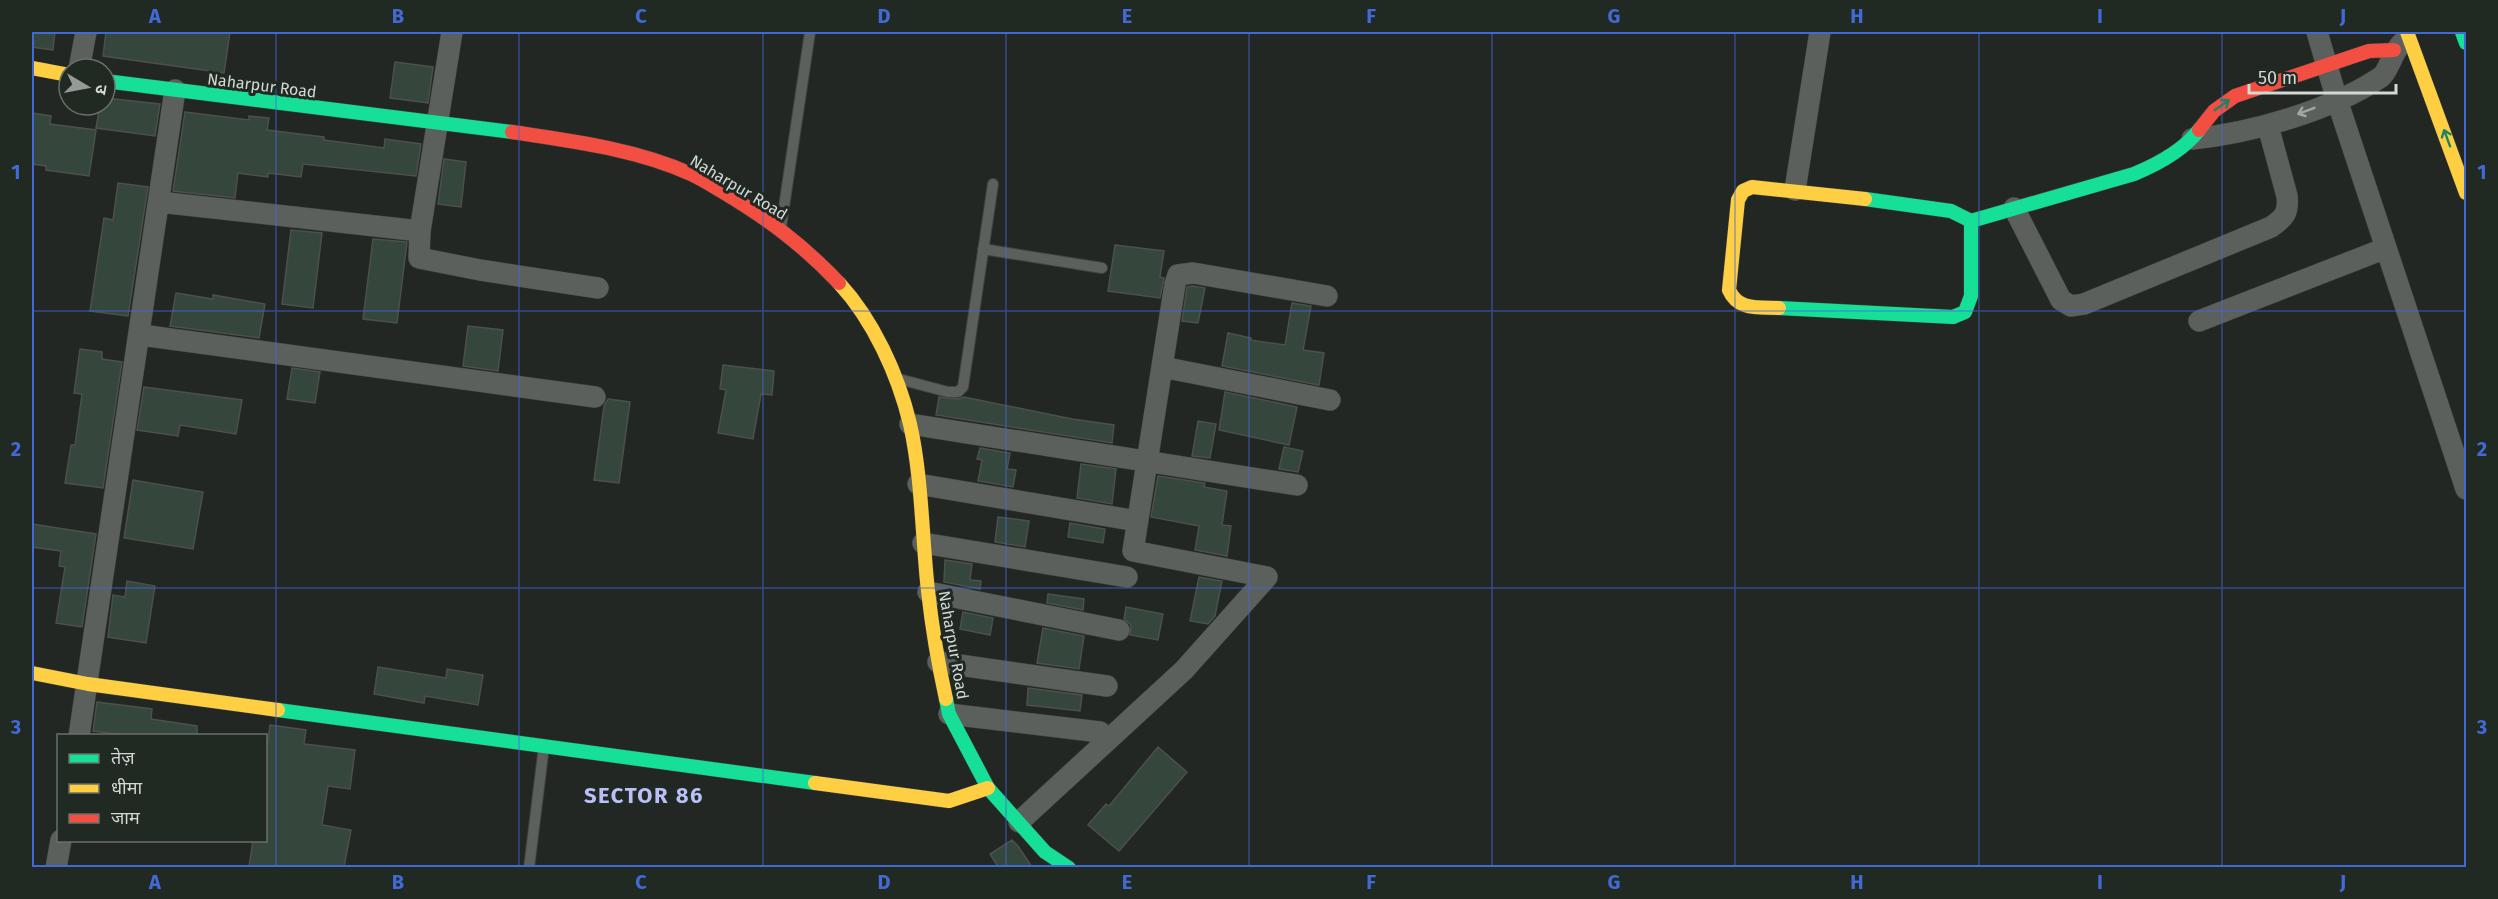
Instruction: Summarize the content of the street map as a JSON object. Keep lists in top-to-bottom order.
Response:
{
  "streets": {
    "street": ["Naharpur Road"]
  },
  "districts": ["SECTOR 86"],
  "legend": ["तेज़", "धीमा", "जाम"],
  "scale_bar": "50 m",
  "north": "right",
  "grid": {
    "columns": [
      "A",
      "B",
      "C",
      "D",
      "E",
      "F",
      "G",
      "H",
      "I",
      "J"
    ],
    "rows": ["1", "2", "3"]
  }
}
